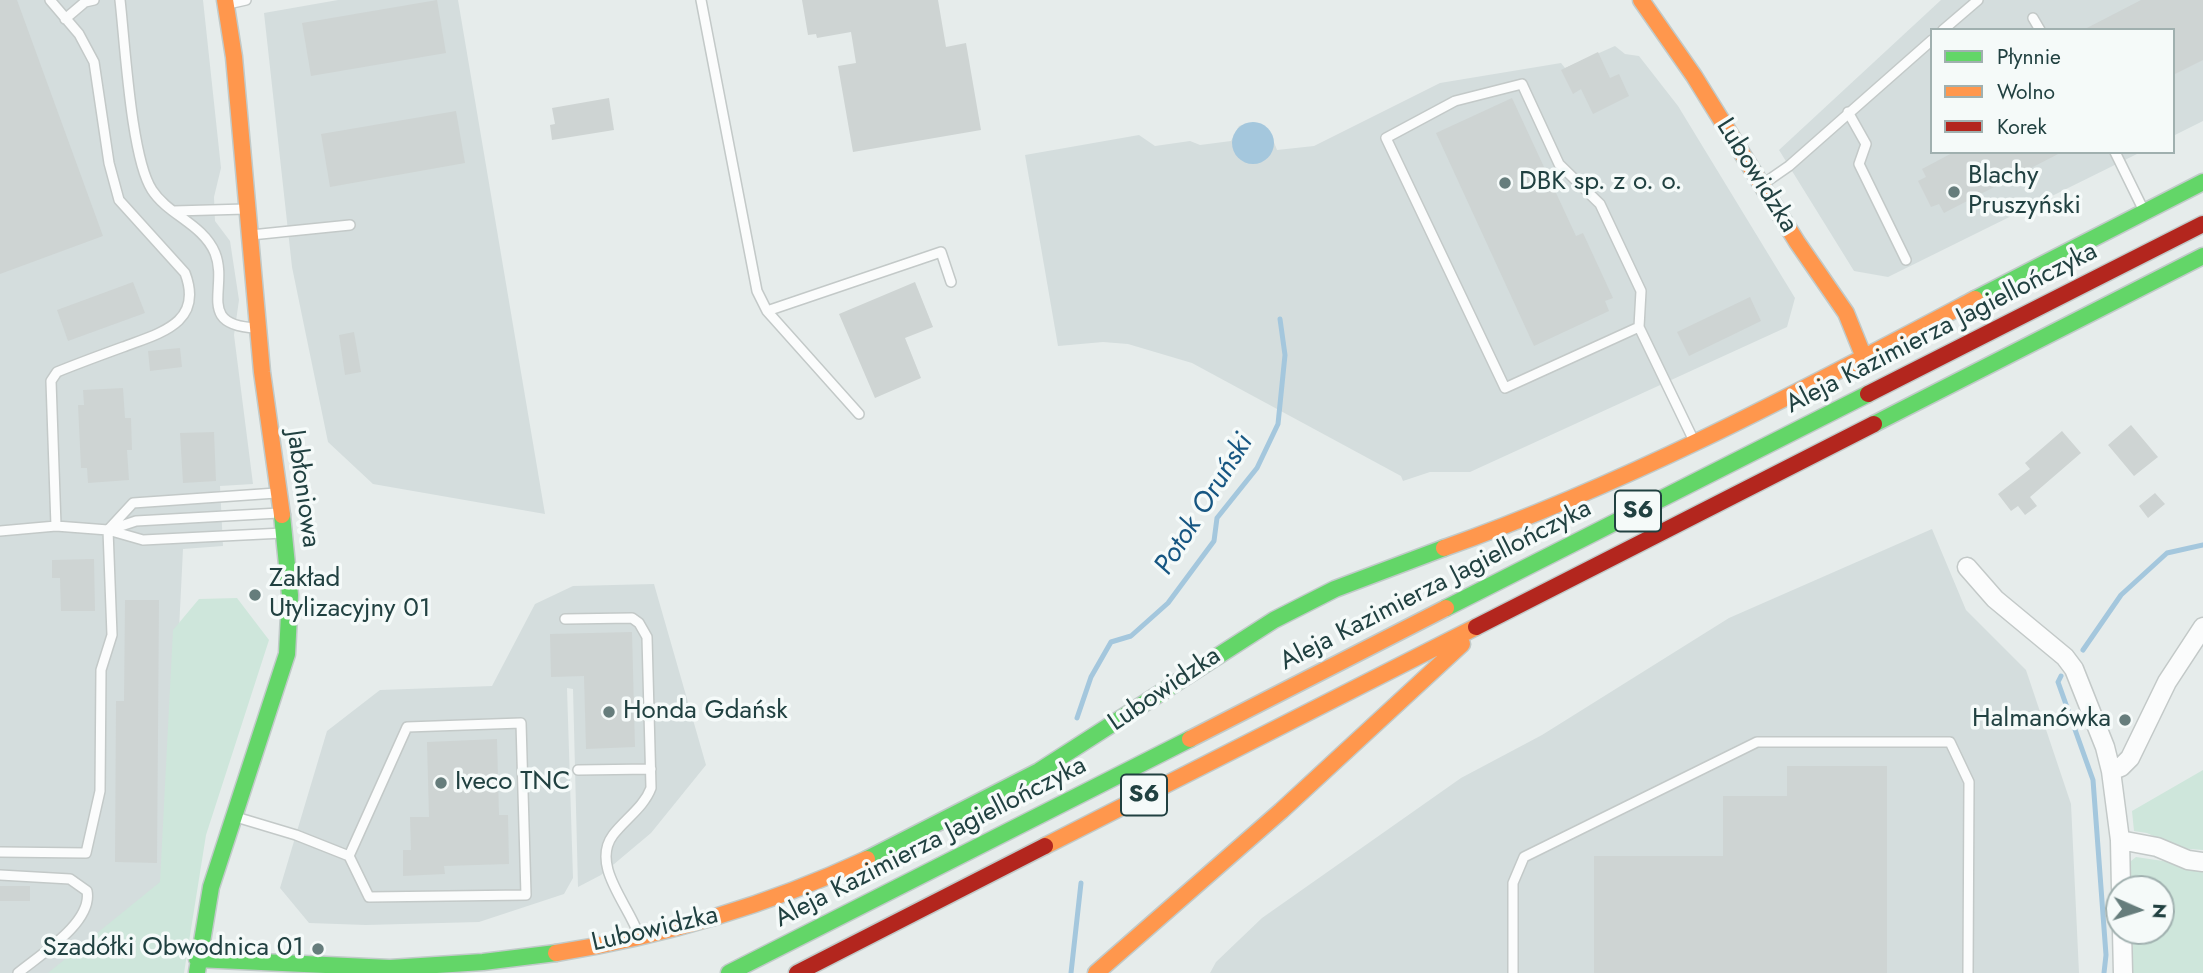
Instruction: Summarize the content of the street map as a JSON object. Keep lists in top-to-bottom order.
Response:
{
  "streets": {
    "main road": [
      "Lubowidzka",
      "Aleja Kazimierza Jagiellończyka",
      "Jabłoniowa",
      "S6"
    ]
  },
  "crossings": [
    ["Lubowidzka", "Jabłoniowa"]
  ],
  "water": ["Potok Oruński"],
  "places": [
    "DBK sp. z o. o.",
    "Blachy Pruszyński",
    "Zakład Utylizacyjny 01",
    "Honda Gdańsk",
    "Halmanówka",
    "Iveco TNC",
    "Szadółki Obwodnica 01"
  ],
  "legend": ["Płynnie", "Wolno", "Korek"],
  "north": "right"
}
